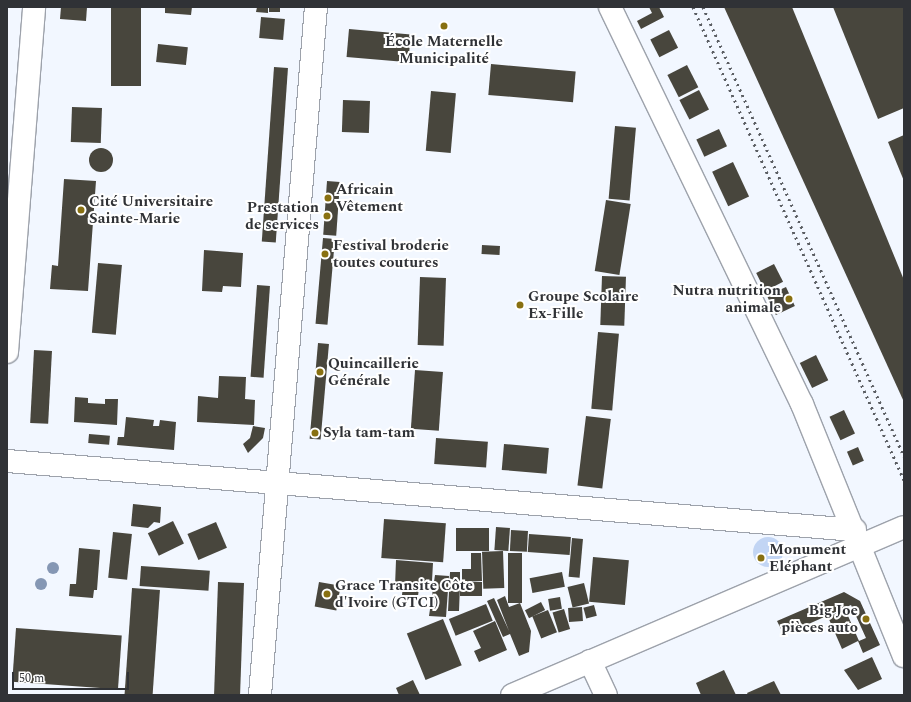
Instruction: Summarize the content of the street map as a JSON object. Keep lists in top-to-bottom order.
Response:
{
  "places": [
    "École Maternelle Municipalité",
    "Africain Vêtement",
    "Cité Universitaire Sainte-Marie",
    "Prestation de services",
    "Festival broderie toutes coutures",
    "Nutra nutrition animale",
    "Groupe Scolaire Ex-Fille",
    "Quincaillerie Générale",
    "Syla tam-tam",
    "Monument Eléphant",
    "Grace Transite Côte d'Ivoire (GTCI)",
    "Big Joe pièces auto"
  ],
  "scale_bar": "50 m"
}
